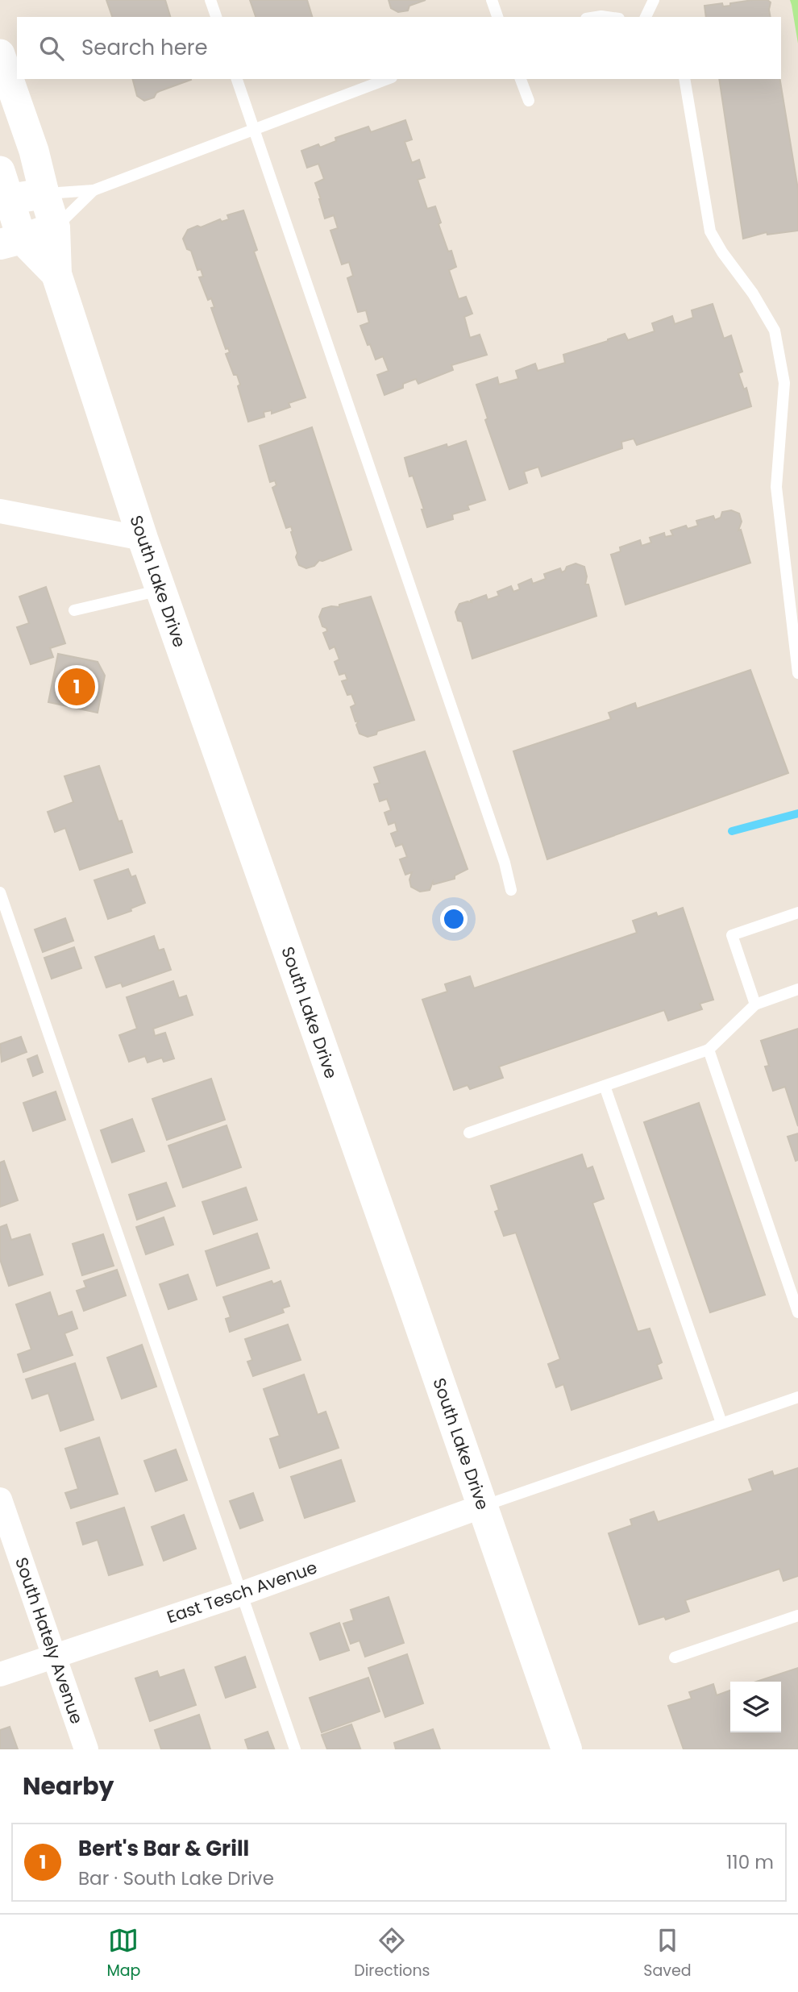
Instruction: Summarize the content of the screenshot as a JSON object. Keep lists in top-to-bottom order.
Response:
{
  "streets": {
    "main road": ["South Lake Drive"],
    "street": ["East Tesch Avenue", "South Hately Avenue"]
  },
  "crossings": [
    ["South Lake Drive", "East Tesch Avenue"],
    ["East Tesch Avenue", "South Hately Avenue"]
  ],
  "page": {
    "search": "Search here",
    "pins": "1",
    "heading": "Nearby",
    "list": [
      {
        "mark": "1",
        "name": "Bert's Bar & Grill",
        "note": "Bar · South Lake Drive",
        "value": "110 m"
      }
    ],
    "nav": ["Map", "Directions", "Saved"]
  }
}
